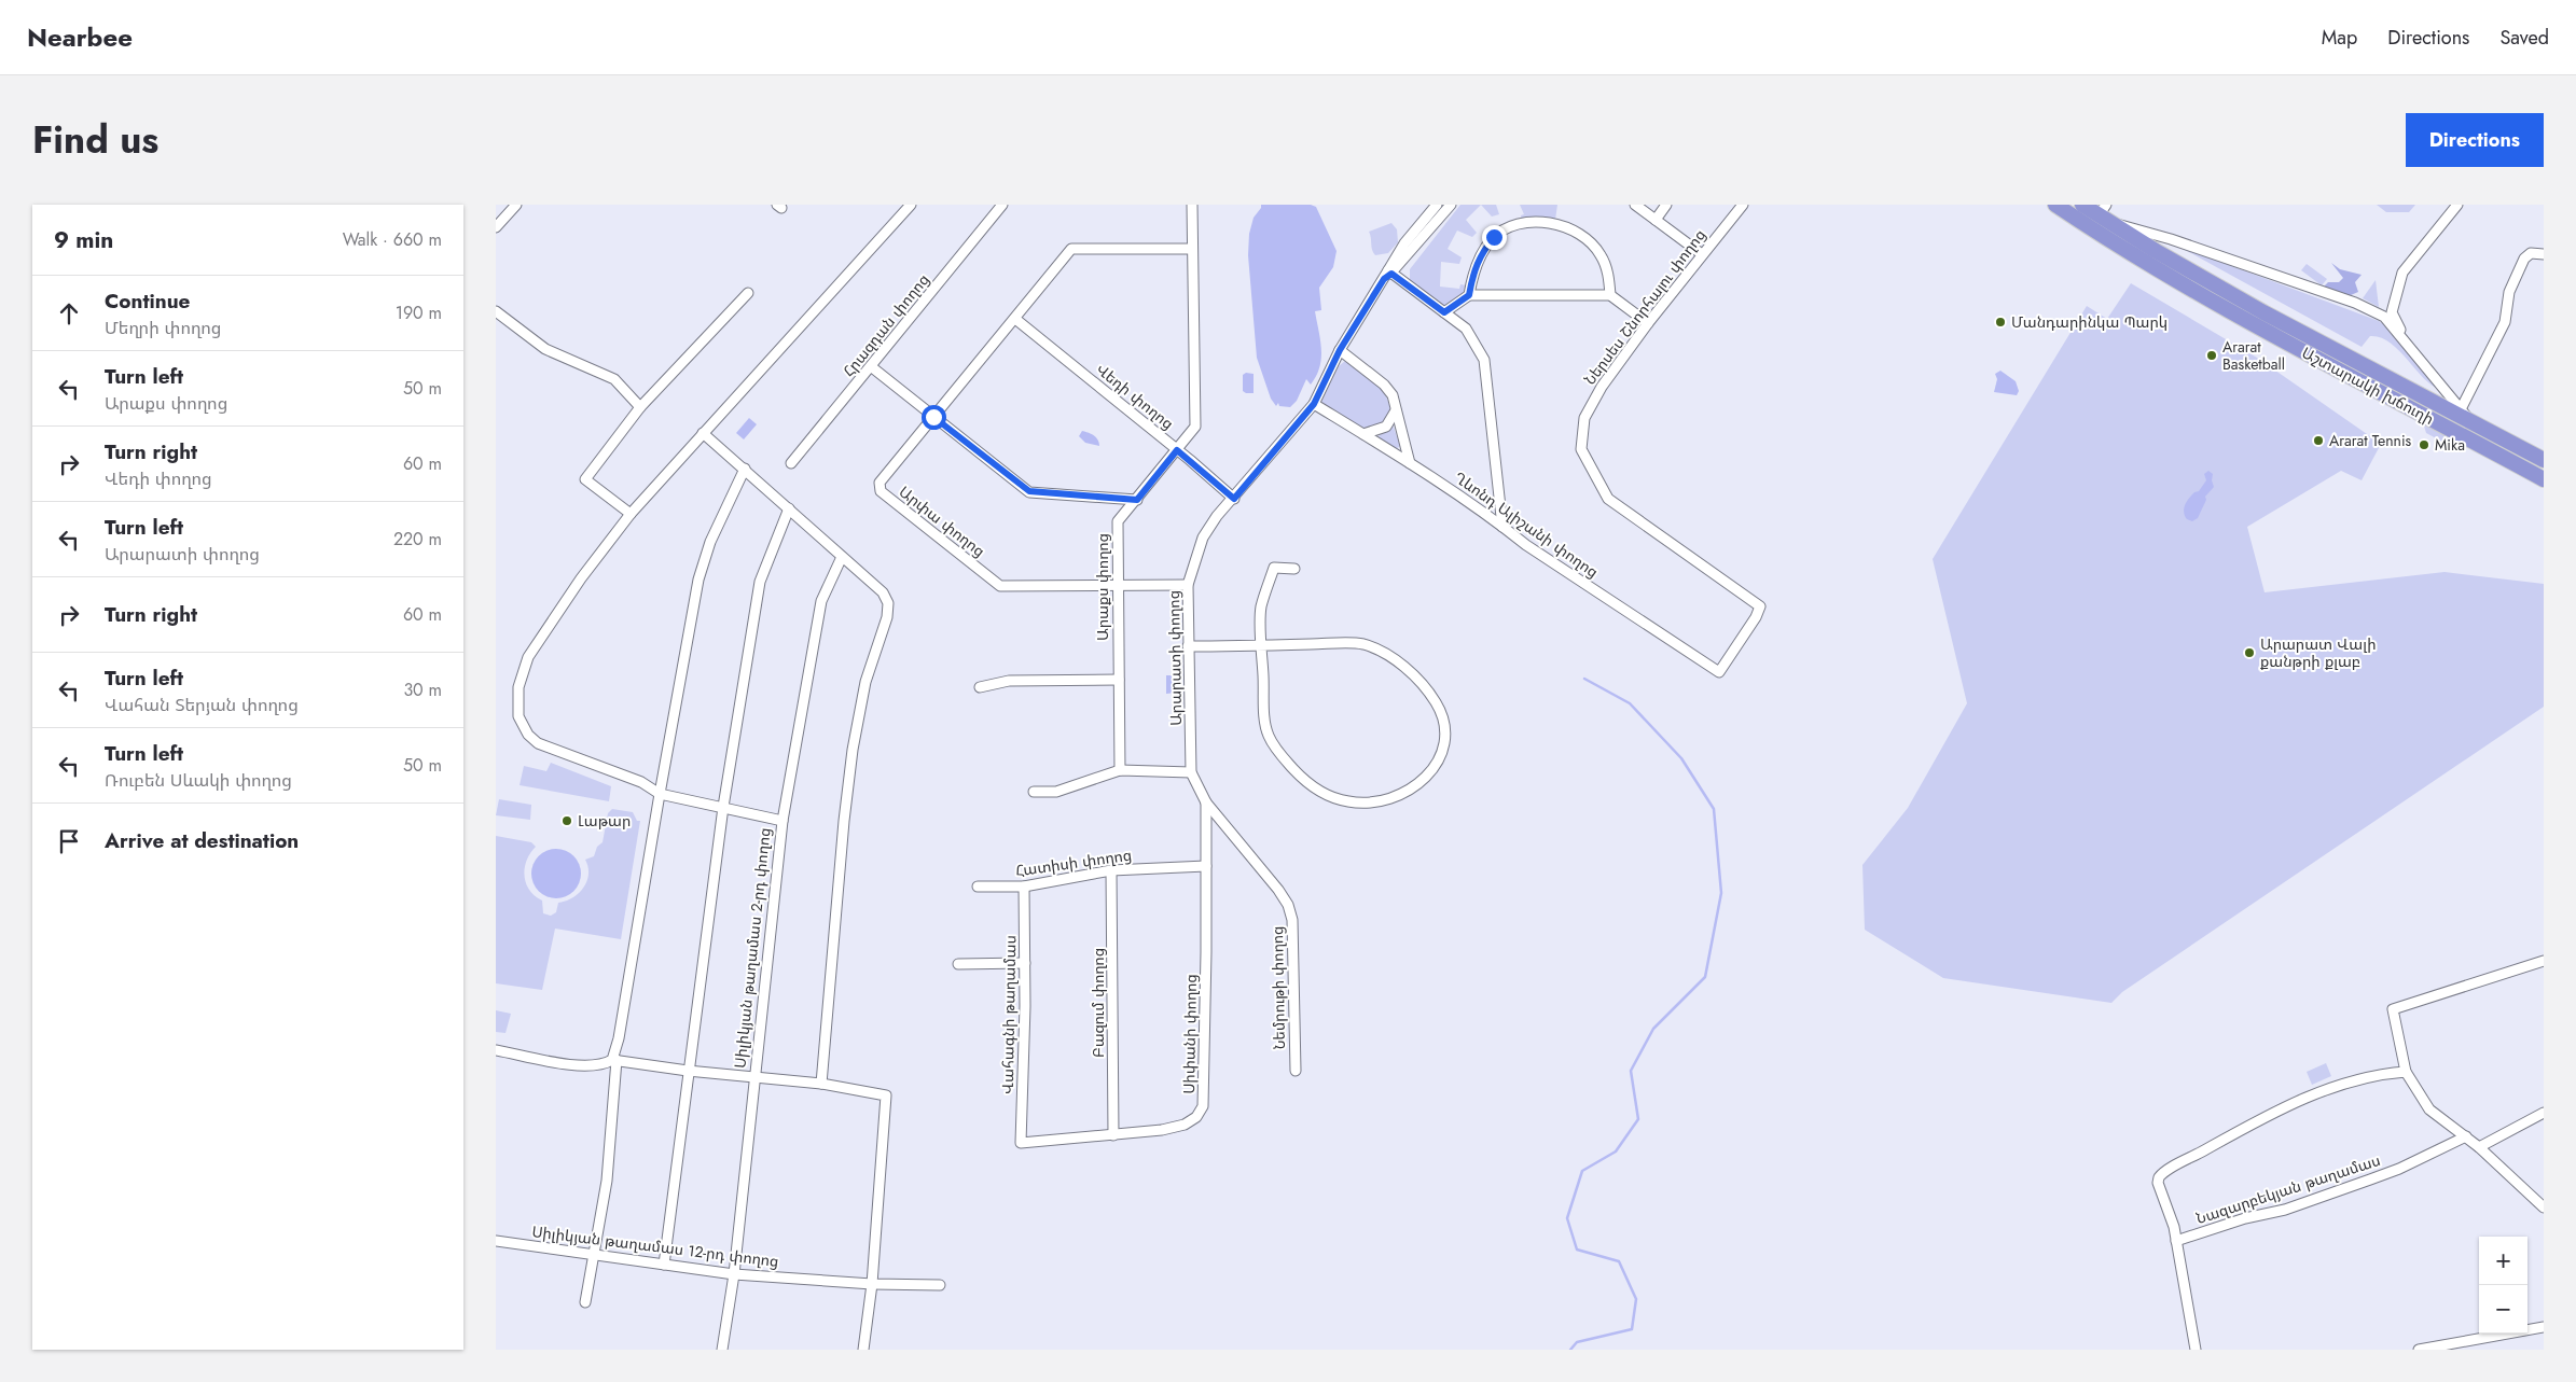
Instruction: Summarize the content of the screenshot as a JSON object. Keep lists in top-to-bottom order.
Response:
{
  "streets": {
    "highway": ["Աշտարակի խճուղի"],
    "street": [
      "Ներսես Շնորհալու փողոց",
      "Հրազդան փողոց",
      "Վեդի փողոց",
      "Արփա փողոց",
      "Ղևոնդ Ալիշանի փողոց",
      "Արաքս փողոց",
      "Արարատի փողոց",
      "Հատիսի փողոց",
      "Սիլիկյան թաղամաս 2-րդ փողոց",
      "Նեմրութի փողոց",
      "Բազում փողոց",
      "Վահագնի թաղամաս",
      "Սիփանի փողոց",
      "Նազարբեկյան թաղամաս",
      "Սիլիկյան թաղամաս 12-րդ փողոց"
    ]
  },
  "crossings": [
    ["Ներսես Շնորհալու փողոց", "Ղևոնդ Ալիշանի փողոց"],
    ["Վեդի փողոց", "Արփա փողոց"],
    ["Վեդի փողոց", "Արաքս փողոց"],
    ["Վեդի փողոց", "Արարատի փողոց"],
    ["Արփա փողոց", "Արաքս փողոց"],
    ["Արփա փողոց", "Արարատի փողոց"],
    ["Ղևոնդ Ալիշանի փողոց", "Արարատի փողոց"],
    ["Արարատի փողոց", "Նեմրութի փողոց"],
    ["Արարատի փողոց", "Սիփանի փողոց"],
    ["Հատիսի փողոց", "Բազում փողոց"],
    ["Հատիսի փողոց", "Վահագնի թաղամաս"],
    ["Հատիսի փողոց", "Սիփանի փողոց"],
    ["Սիլիկյան թաղամաս 2-րդ փողոց", "Սիլիկյան թաղամաս 12-րդ փողոց"],
    ["Նեմրութի փողոց", "Սիփանի փողոց"],
    ["Բազում փողոց", "Սիփանի փողոց"],
    ["Վահագնի թաղամաս", "Սիփանի փողոց"]
  ],
  "places": [
    "Մանդարինկա Պարկ",
    "Ararat Basketball",
    "Ararat Tennis",
    "Mika",
    "Արարատ Վալի քանթրի քլաբ",
    "Լաթար"
  ],
  "page": {
    "header": "Nearbee",
    "nav": ["Map", "Directions", "Saved"],
    "title": "Find us",
    "buttons": "Directions",
    "heading": ["9 min", "Walk · 660 m"],
    "list": [
      ["Continue", "Մեղրի փողոց", "190 m"],
      ["Turn left", "Արաքս փողոց", "50 m"],
      ["Turn right", "Վեդի փողոց", "60 m"],
      ["Turn left", "Արարատի փողոց", "220 m"],
      ["Turn right", "60 m"],
      ["Turn left", "Վահան Տերյան փողոց", "30 m"],
      ["Turn left", "Ռուբեն Սևակի փողոց", "50 m"],
      "Arrive at destination"
    ],
    "map_buttons": ["+", "−"]
  }
}
